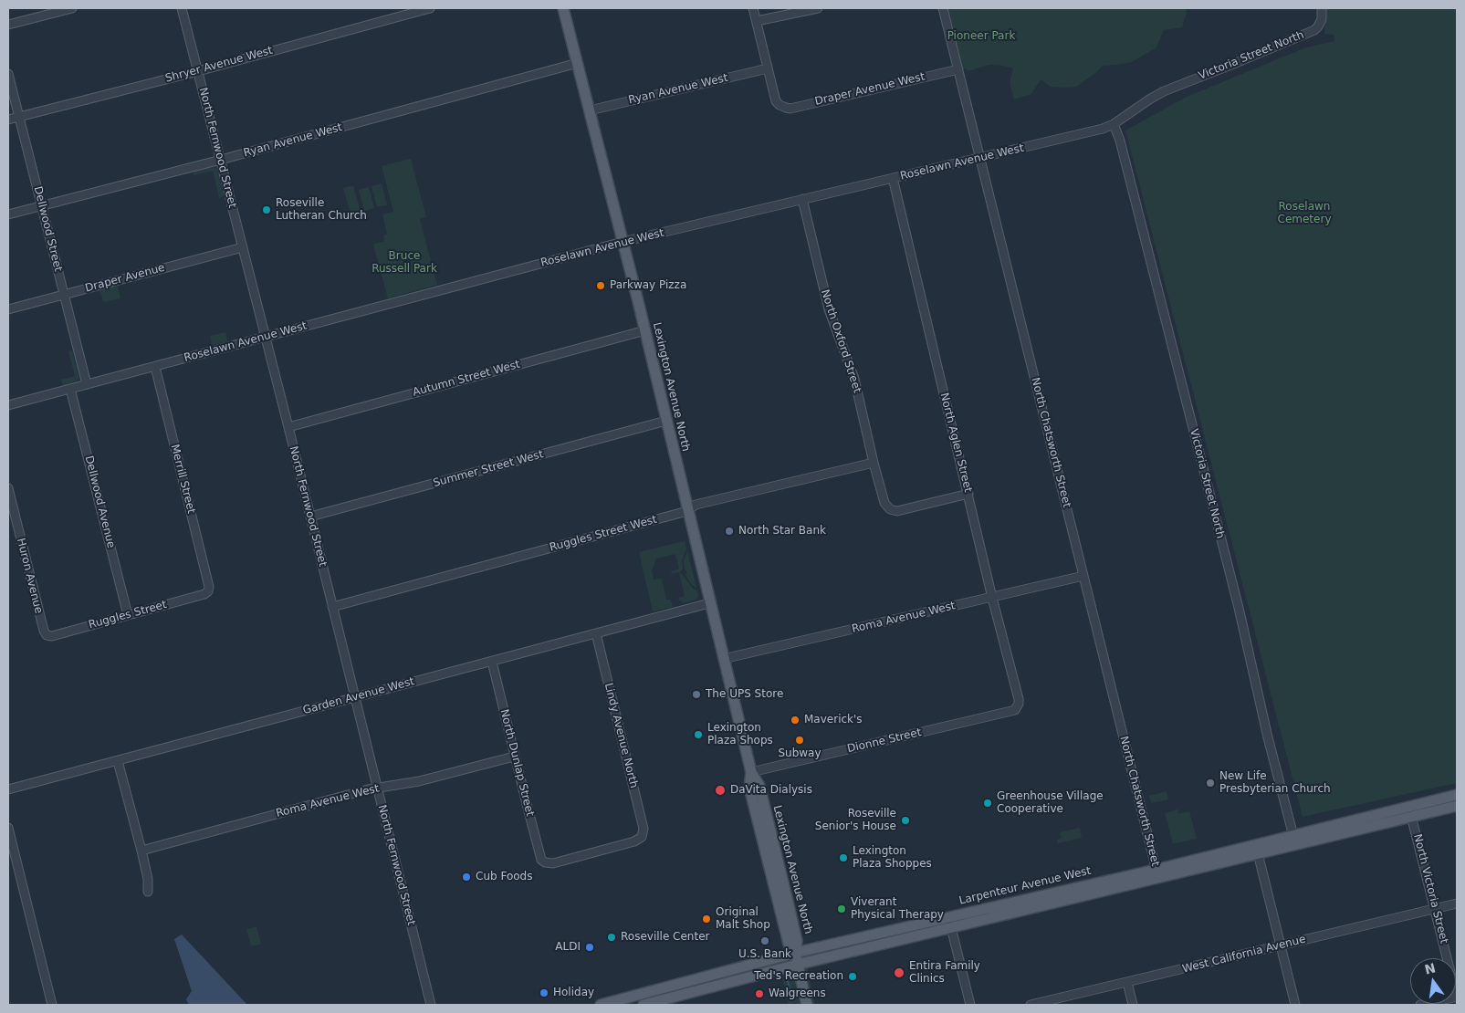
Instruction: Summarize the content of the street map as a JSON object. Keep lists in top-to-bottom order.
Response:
{
  "streets": {
    "main road": ["Lexington Avenue North", "Larpenteur Avenue West"],
    "street": [
      "Victoria Street North",
      "Shryer Avenue West",
      "Ryan Avenue West",
      "Draper Avenue West",
      "North Fernwood Street",
      "Roselawn Avenue West",
      "Dellwood Street",
      "Draper Avenue",
      "North Oxford Street",
      "Autumn Street West",
      "North Aglen Street",
      "North Chatsworth Street",
      "Summer Street West",
      "Merrill Street",
      "Dellwood Avenue",
      "Ruggles Street West",
      "Huron Avenue",
      "Ruggles Street",
      "Roma Avenue West",
      "Garden Avenue West",
      "Lindy Avenue North",
      "Dionne Street",
      "North Dunlap Street",
      "North Victoria Street",
      "West California Avenue"
    ]
  },
  "crossings": [
    ["Victoria Street North", "Roselawn Avenue West"],
    ["Victoria Street North", "Larpenteur Avenue West"],
    ["Shryer Avenue West", "North Fernwood Street"],
    ["Shryer Avenue West", "Dellwood Street"],
    ["Ryan Avenue West", "Draper Avenue West"],
    ["Ryan Avenue West", "North Fernwood Street"],
    ["Ryan Avenue West", "Dellwood Street"],
    ["Ryan Avenue West", "Lexington Avenue North"],
    ["Draper Avenue West", "North Chatsworth Street"],
    ["North Fernwood Street", "Roselawn Avenue West"],
    ["North Fernwood Street", "Draper Avenue"],
    ["North Fernwood Street", "Autumn Street West"],
    ["North Fernwood Street", "Summer Street West"],
    ["North Fernwood Street", "Ruggles Street West"],
    ["North Fernwood Street", "Roma Avenue West"],
    ["North Fernwood Street", "Garden Avenue West"],
    ["Roselawn Avenue West", "Dellwood Street"],
    ["Roselawn Avenue West", "North Oxford Street"],
    ["Roselawn Avenue West", "Lexington Avenue North"],
    ["Roselawn Avenue West", "North Aglen Street"],
    ["Roselawn Avenue West", "North Chatsworth Street"],
    ["Roselawn Avenue West", "Merrill Street"],
    ["Roselawn Avenue West", "Dellwood Avenue"],
    ["Dellwood Street", "Draper Avenue"],
    ["North Oxford Street", "North Aglen Street"],
    ["North Oxford Street", "Ruggles Street West"],
    ["Autumn Street West", "Lexington Avenue North"],
    ["Lexington Avenue North", "Summer Street West"],
    ["Lexington Avenue North", "Ruggles Street West"],
    ["Lexington Avenue North", "Roma Avenue West"],
    ["Lexington Avenue North", "Garden Avenue West"],
    ["Lexington Avenue North", "Dionne Street"],
    ["Lexington Avenue North", "Larpenteur Avenue West"],
    ["North Aglen Street", "Roma Avenue West"],
    ["North Aglen Street", "Dionne Street"],
    ["North Chatsworth Street", "Roma Avenue West"],
    ["North Chatsworth Street", "Larpenteur Avenue West"],
    ["Merrill Street", "Ruggles Street"],
    ["Dellwood Avenue", "Ruggles Street"],
    ["Huron Avenue", "Ruggles Street"],
    ["Roma Avenue West", "North Dunlap Street"],
    ["Garden Avenue West", "Lindy Avenue North"],
    ["Garden Avenue West", "North Dunlap Street"],
    ["Lindy Avenue North", "North Dunlap Street"],
    ["Larpenteur Avenue West", "North Victoria Street"],
    ["North Victoria Street", "West California Avenue"]
  ],
  "parks": ["Pioneer Park", "Roselawn Cemetery", "Bruce Russell Park"],
  "places": [
    "Roseville Lutheran Church",
    "Parkway Pizza",
    "North Star Bank",
    "The UPS Store",
    "Maverick's",
    "Lexington Plaza Shops",
    "Subway",
    "New Life Presbyterian Church",
    "DaVita Dialysis",
    "Greenhouse Village Cooperative",
    "Roseville Senior's House",
    "Lexington Plaza Shoppes",
    "Cub Foods",
    "Viverant Physical Therapy",
    "Original Malt Shop",
    "Roseville Center",
    "U.S. Bank",
    "ALDI",
    "Entira Family Clinics",
    "Ted's Recreation",
    "Holiday",
    "Walgreens"
  ],
  "north": "top"
}
